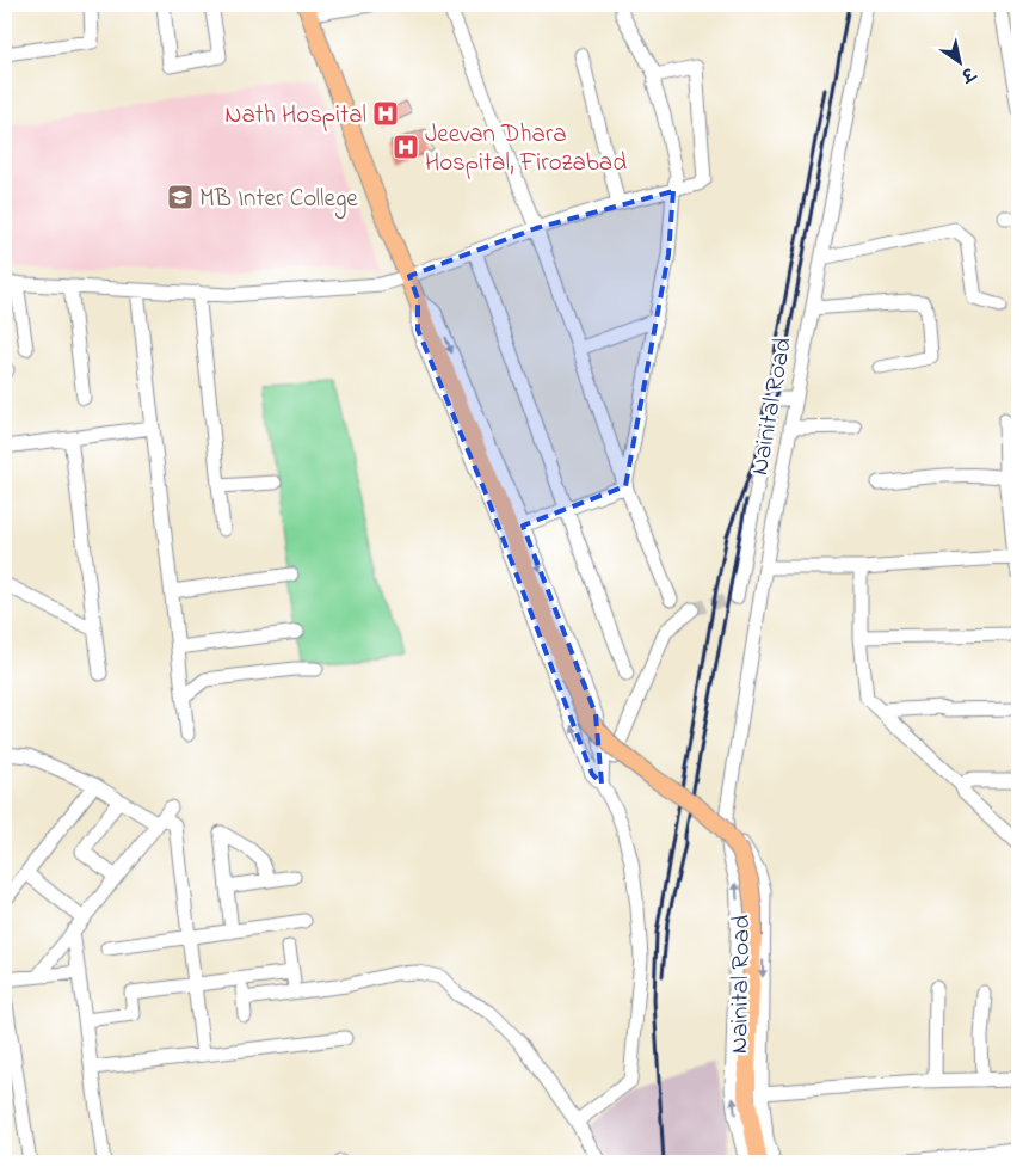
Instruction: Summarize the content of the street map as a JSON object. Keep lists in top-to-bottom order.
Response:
{
  "streets": {
    "main road": ["Nainital Road"]
  },
  "places": {
    "hospital": ["Nath Hospital", "Jeevan Dhara Hospital, Firozabad"],
    "school or university": ["MB Inter College"]
  },
  "north": "bottom right"
}
